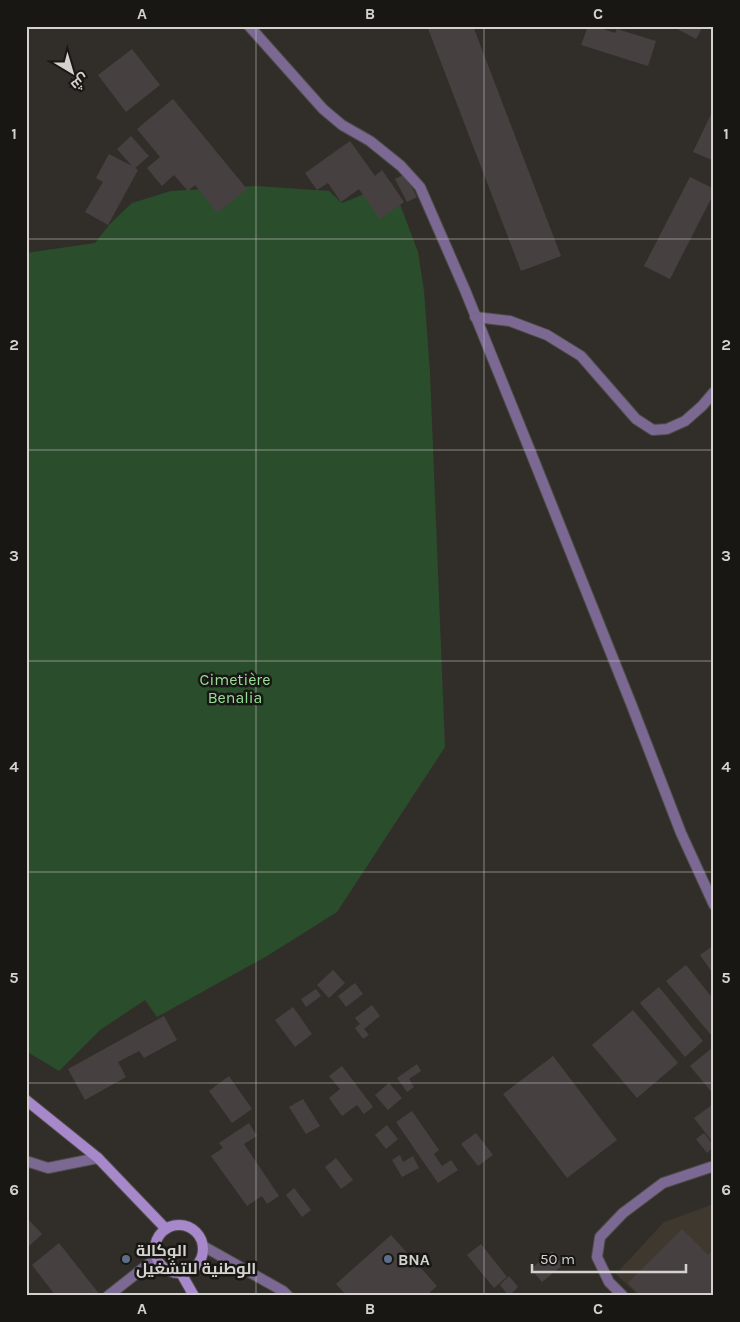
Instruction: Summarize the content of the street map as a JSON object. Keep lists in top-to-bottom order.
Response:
{
  "parks": ["Cimetière Benalia"],
  "places": ["الوكالة الوطنية للتشغيل", "BNA"],
  "scale_bar": "50 m",
  "north": "bottom right",
  "grid": {
    "columns": ["A", "B", "C"],
    "rows": [
      "1",
      "2",
      "3",
      "4",
      "5",
      "6"
    ]
  }
}
